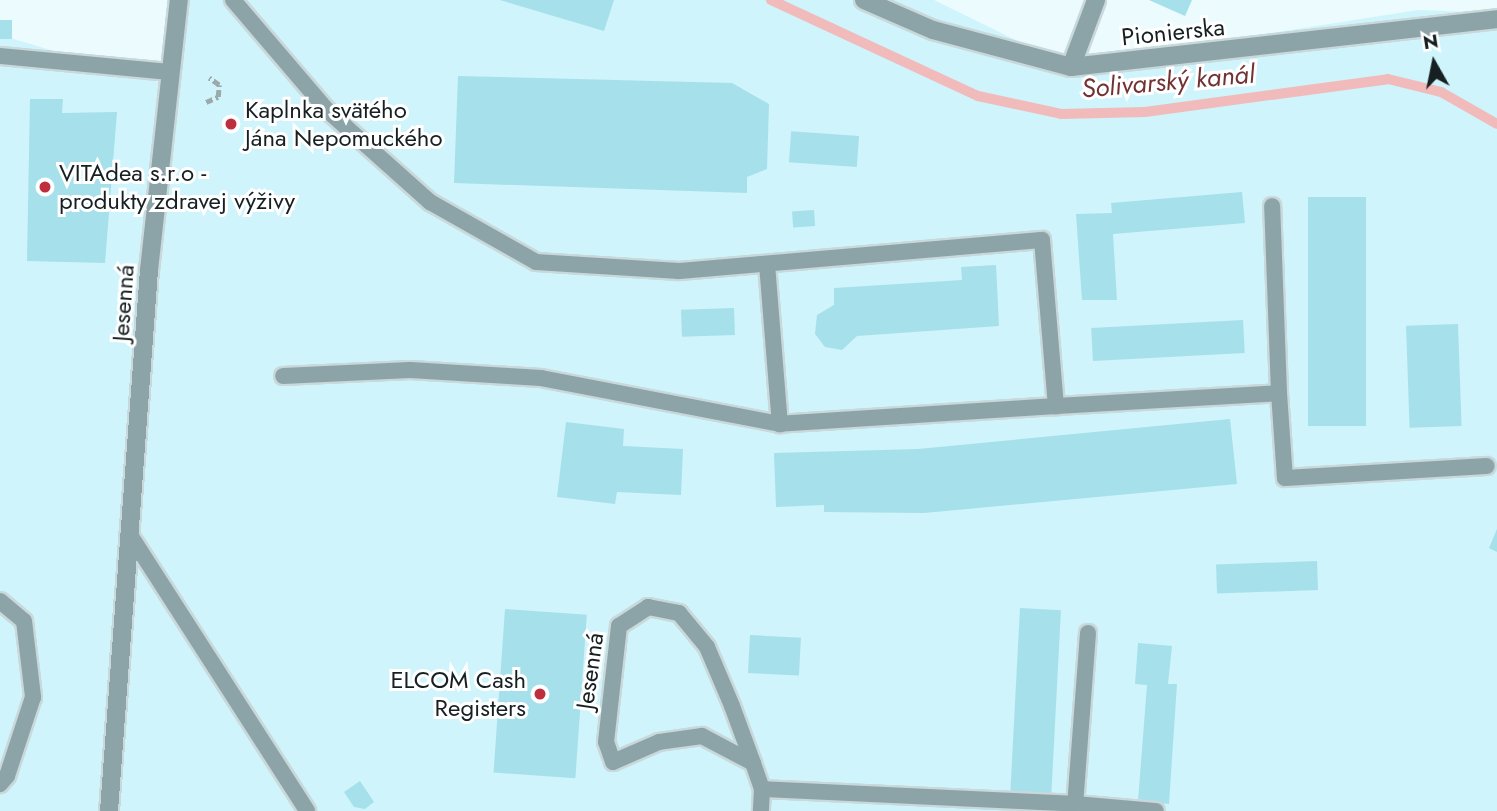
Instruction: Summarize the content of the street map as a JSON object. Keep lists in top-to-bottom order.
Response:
{
  "streets": {
    "street": ["Pionierska", "Jesenná"]
  },
  "water": ["Solivarský kanál"],
  "places": ["Kaplnka svätého Jána Nepomuckého", "VITAdea s.r.o - produkty zdravej výživy", "ELCOM Cash Registers"],
  "north": "top"
}
